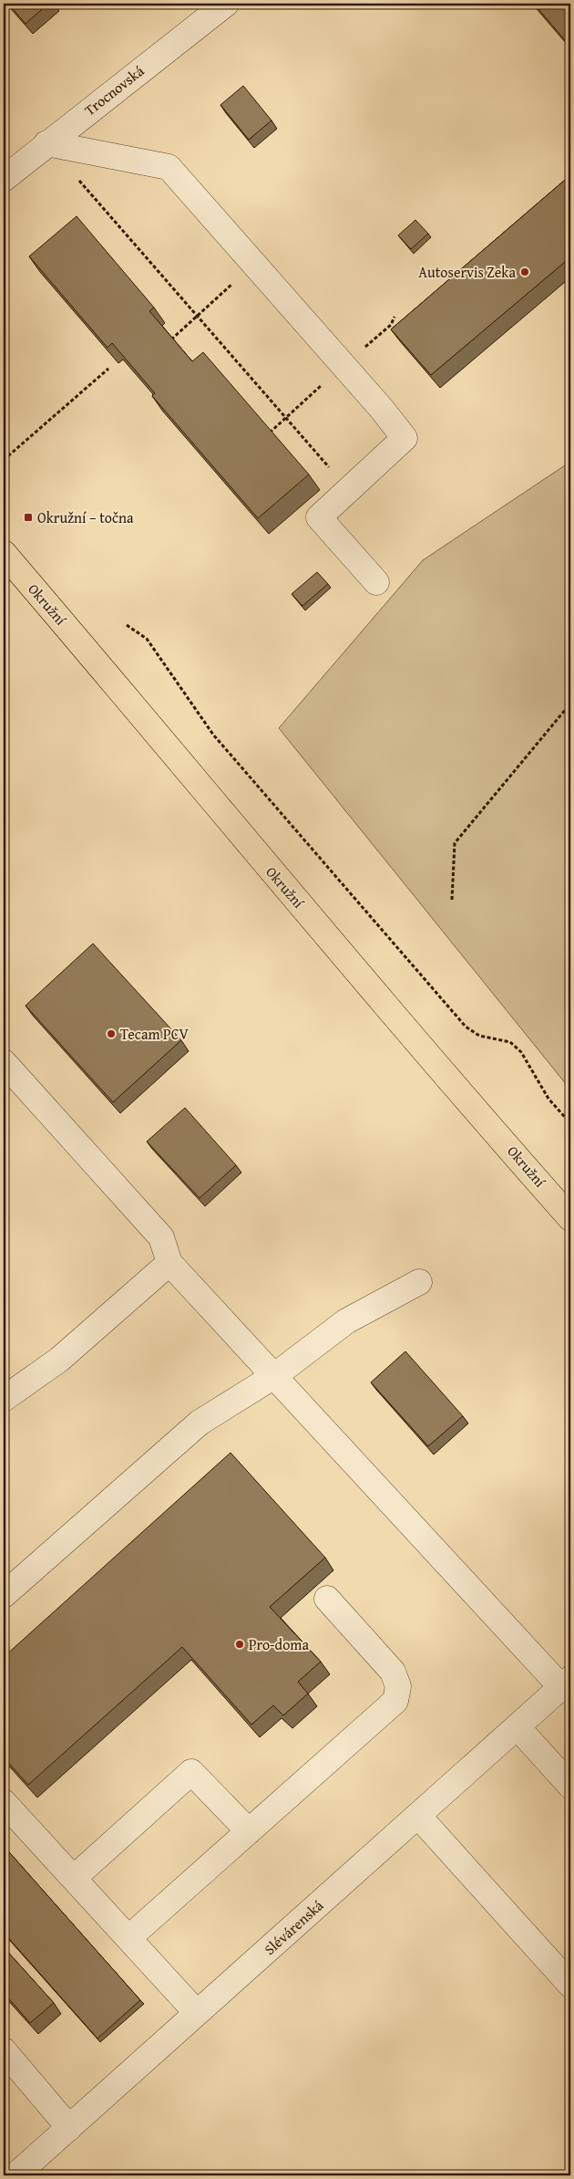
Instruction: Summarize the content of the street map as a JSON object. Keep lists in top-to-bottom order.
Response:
{
  "streets": {
    "main road": ["Okružní"],
    "street": ["Trocnovská", "Slévárenská"]
  },
  "places": {
    "other": ["Autoservis Zeka", "Tecam PCV", "Pro-doma"],
    "transit": ["Okružní – točna"]
  }
}
